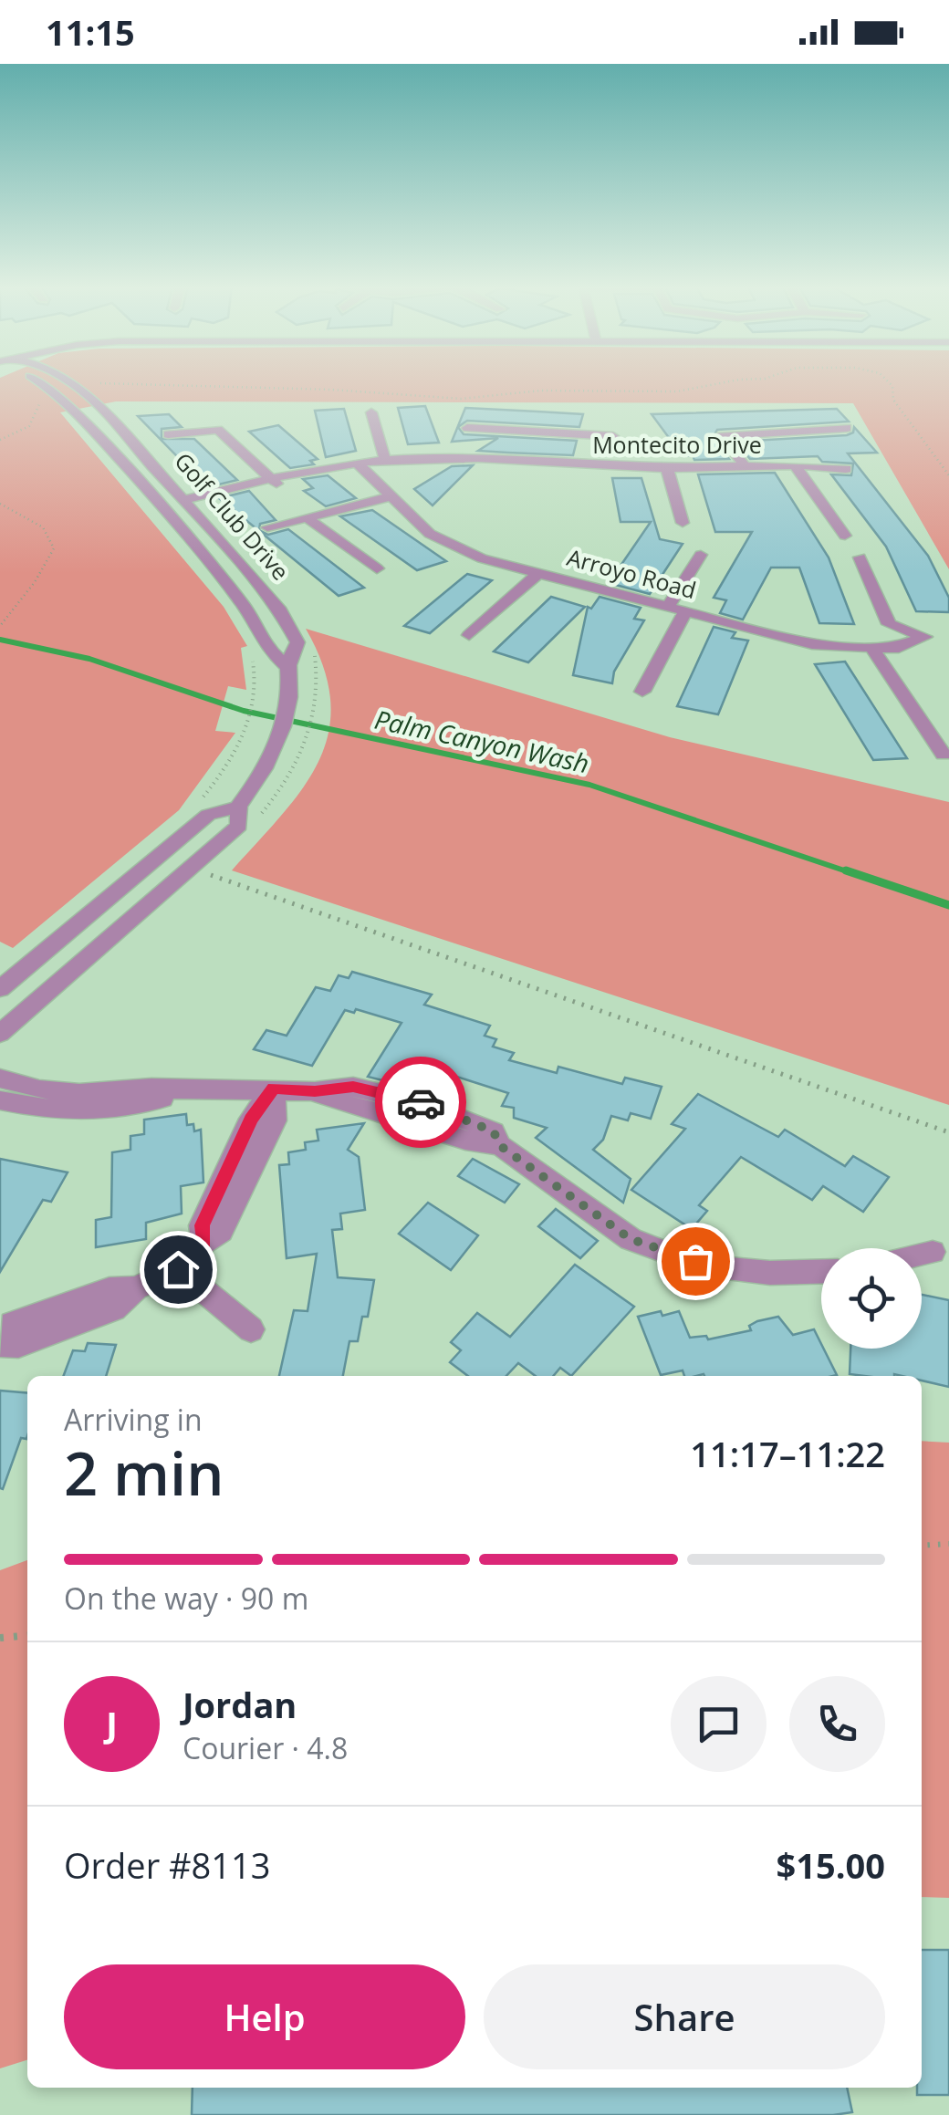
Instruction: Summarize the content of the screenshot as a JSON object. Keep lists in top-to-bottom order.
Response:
{
  "streets": {
    "street": ["Montecito Drive", "Golf Club Drive", "Arroyo Road"]
  },
  "crossings": [
    ["Montecito Drive", "Golf Club Drive"],
    ["Montecito Drive", "Arroyo Road"]
  ],
  "water": ["Palm Canyon Wash"],
  "page": {
    "status": "11:15",
    "heading": ["2 min", "Arriving in", "11:17–11:22"],
    "panel": [
      "Jordan",
      "Courier · 4.8",
      "Order #8113",
      "$15.00"
    ],
    "bar": "On the way · 90 m",
    "round": "J",
    "buttons": ["Help", "Share"]
  }
}
